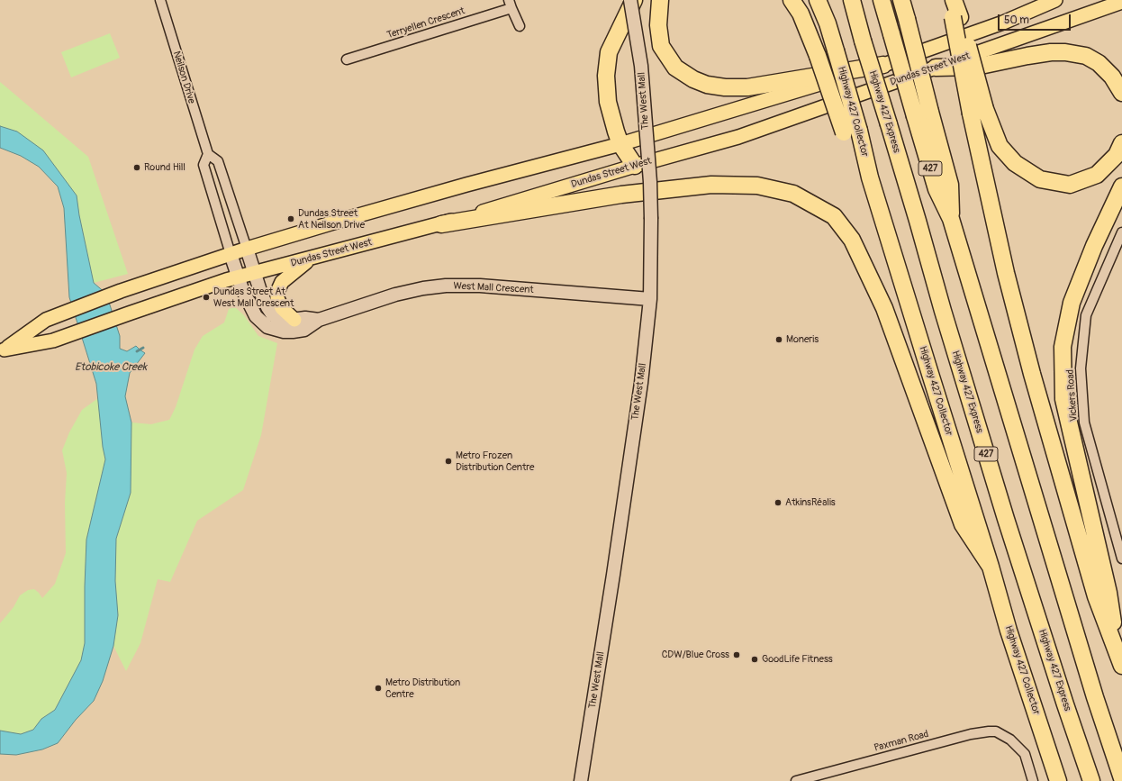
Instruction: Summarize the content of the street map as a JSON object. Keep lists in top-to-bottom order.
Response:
{
  "streets": {
    "highway": ["Highway 427 Collector", "Highway 427 Express", "427"],
    "main road": [
      "Dundas Street West",
      "Neilson Drive",
      "The West Mall",
      "West Mall Crescent"
    ],
    "street": ["Terryellen Crescent", "Vickers Road", "Paxman Road"]
  },
  "crossings": [
    ["Dundas Street West", "Neilson Drive"],
    ["Dundas Street West", "West Mall Crescent"],
    ["Neilson Drive", "West Mall Crescent"],
    ["The West Mall", "West Mall Crescent"]
  ],
  "water": ["Etobicoke Creek"],
  "places": [
    "Round Hill",
    "Dundas Street At Neilson Drive",
    "Dundas Street At West Mall Crescent",
    "Moneris",
    "Metro Frozen Distribution Centre",
    "AtkinsRéalis",
    "CDW/Blue Cross",
    "GoodLife Fitness",
    "Metro Distribution Centre"
  ],
  "scale_bar": "50 m"
}
